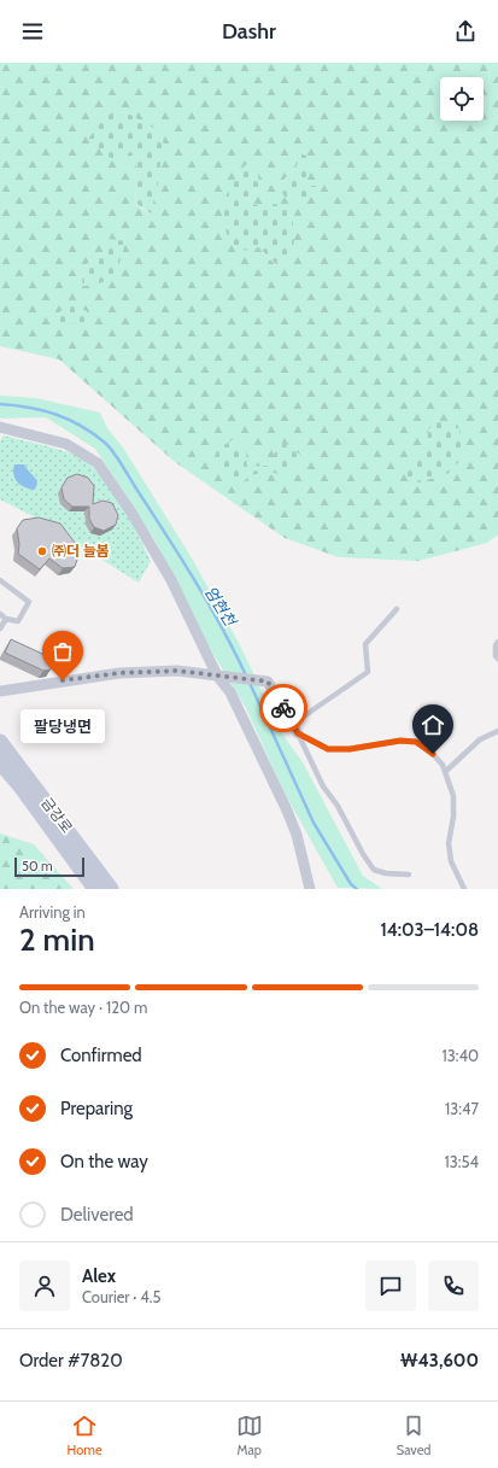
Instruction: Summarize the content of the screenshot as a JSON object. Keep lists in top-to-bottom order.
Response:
{
  "streets": {
    "main road": ["금강로"]
  },
  "water": ["엄현천"],
  "places": ["㈜더 늘봄", "팔당냉면"],
  "scale_bar": "50 m",
  "page": {
    "header": "Dashr",
    "bubble": "팔당냉면",
    "scale": "50 m",
    "heading": ["2 min", "Arriving in", "14:03–14:08"],
    "panel": [
      "Alex",
      "Courier · 4.5",
      "Order #7820",
      "₩43,600"
    ],
    "bar": "On the way · 120 m",
    "list": [
      ["Confirmed", "13:40"],
      ["Preparing", "13:47"],
      ["On the way", "13:54"],
      "Delivered"
    ],
    "tabs": ["Home", "Map", "Saved"]
  }
}
